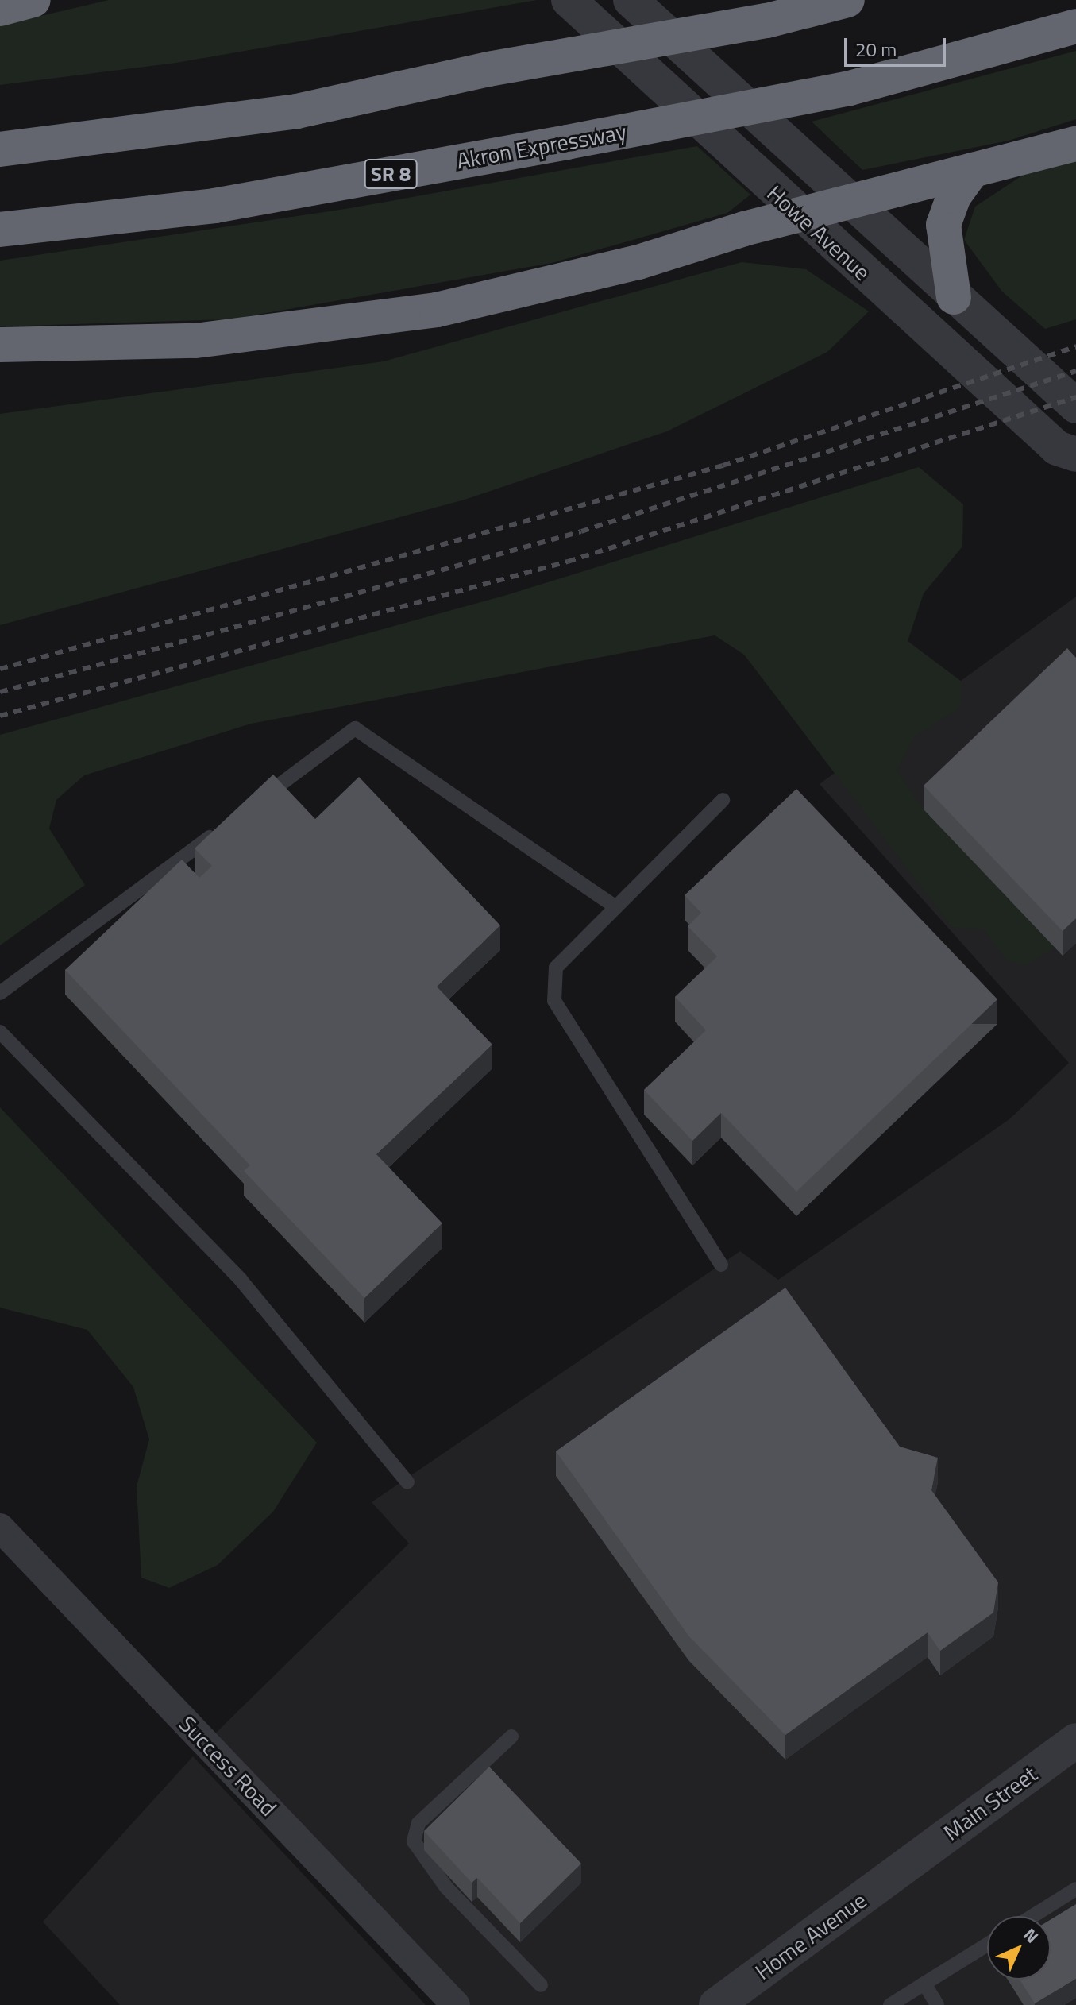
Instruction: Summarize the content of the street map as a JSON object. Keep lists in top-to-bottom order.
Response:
{
  "streets": {
    "highway": ["Akron Expressway", "SR 8"],
    "street": [
      "Howe Avenue",
      "Success Road",
      "Main Street",
      "Home Avenue"
    ]
  },
  "crossings": [
    ["Main Street", "Home Avenue"]
  ],
  "scale_bar": "20 m",
  "north": "top right"
}
